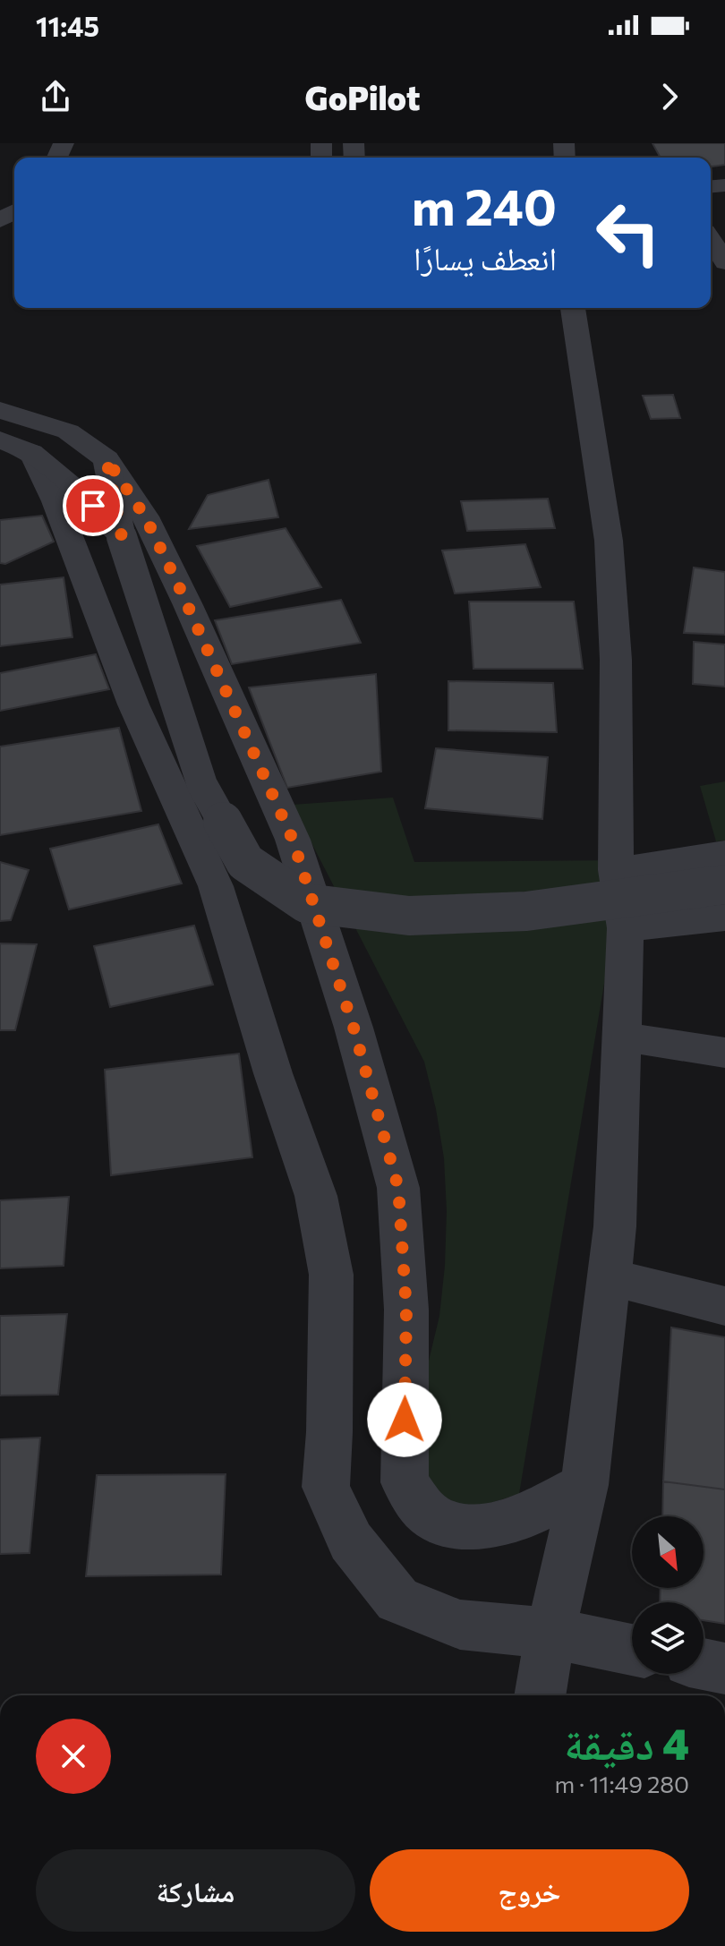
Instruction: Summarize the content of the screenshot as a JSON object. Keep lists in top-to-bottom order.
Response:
{
  "north": "bottom right",
  "page": {
    "status": "11:45",
    "header": "GoPilot",
    "turn": ["240 m", "انعطف يسارًا"],
    "heading": ["4 دقيقة", "280 m · 11:49"],
    "buttons": ["خروج", "مشاركة"]
  }
}
